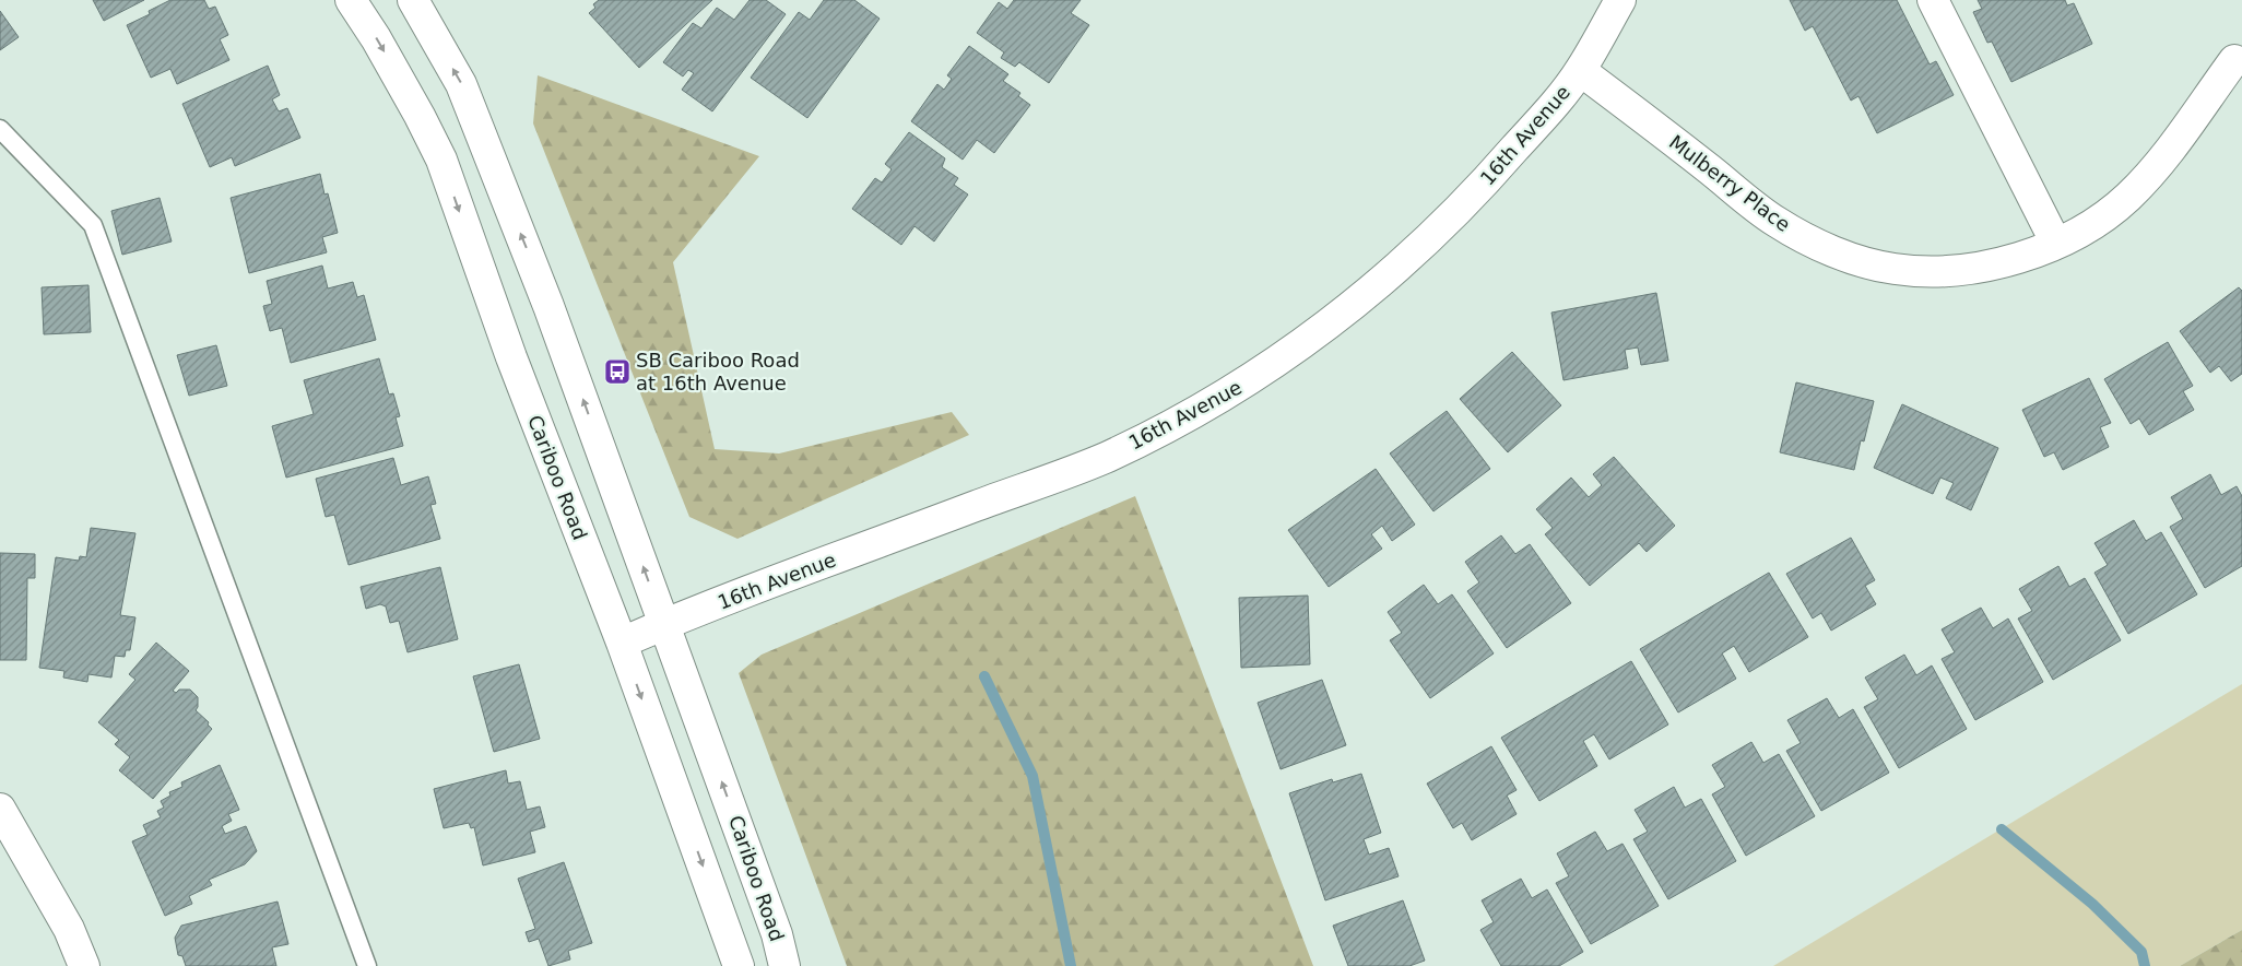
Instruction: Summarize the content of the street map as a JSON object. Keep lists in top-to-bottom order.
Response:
{
  "streets": {
    "street": ["16th Avenue", "Mulberry Place", "Cariboo Road"]
  },
  "crossings": [
    ["16th Avenue", "Mulberry Place"],
    ["16th Avenue", "Cariboo Road"]
  ],
  "places": {
    "bus stop": ["SB Cariboo Road at 16th Avenue"]
  }
}
